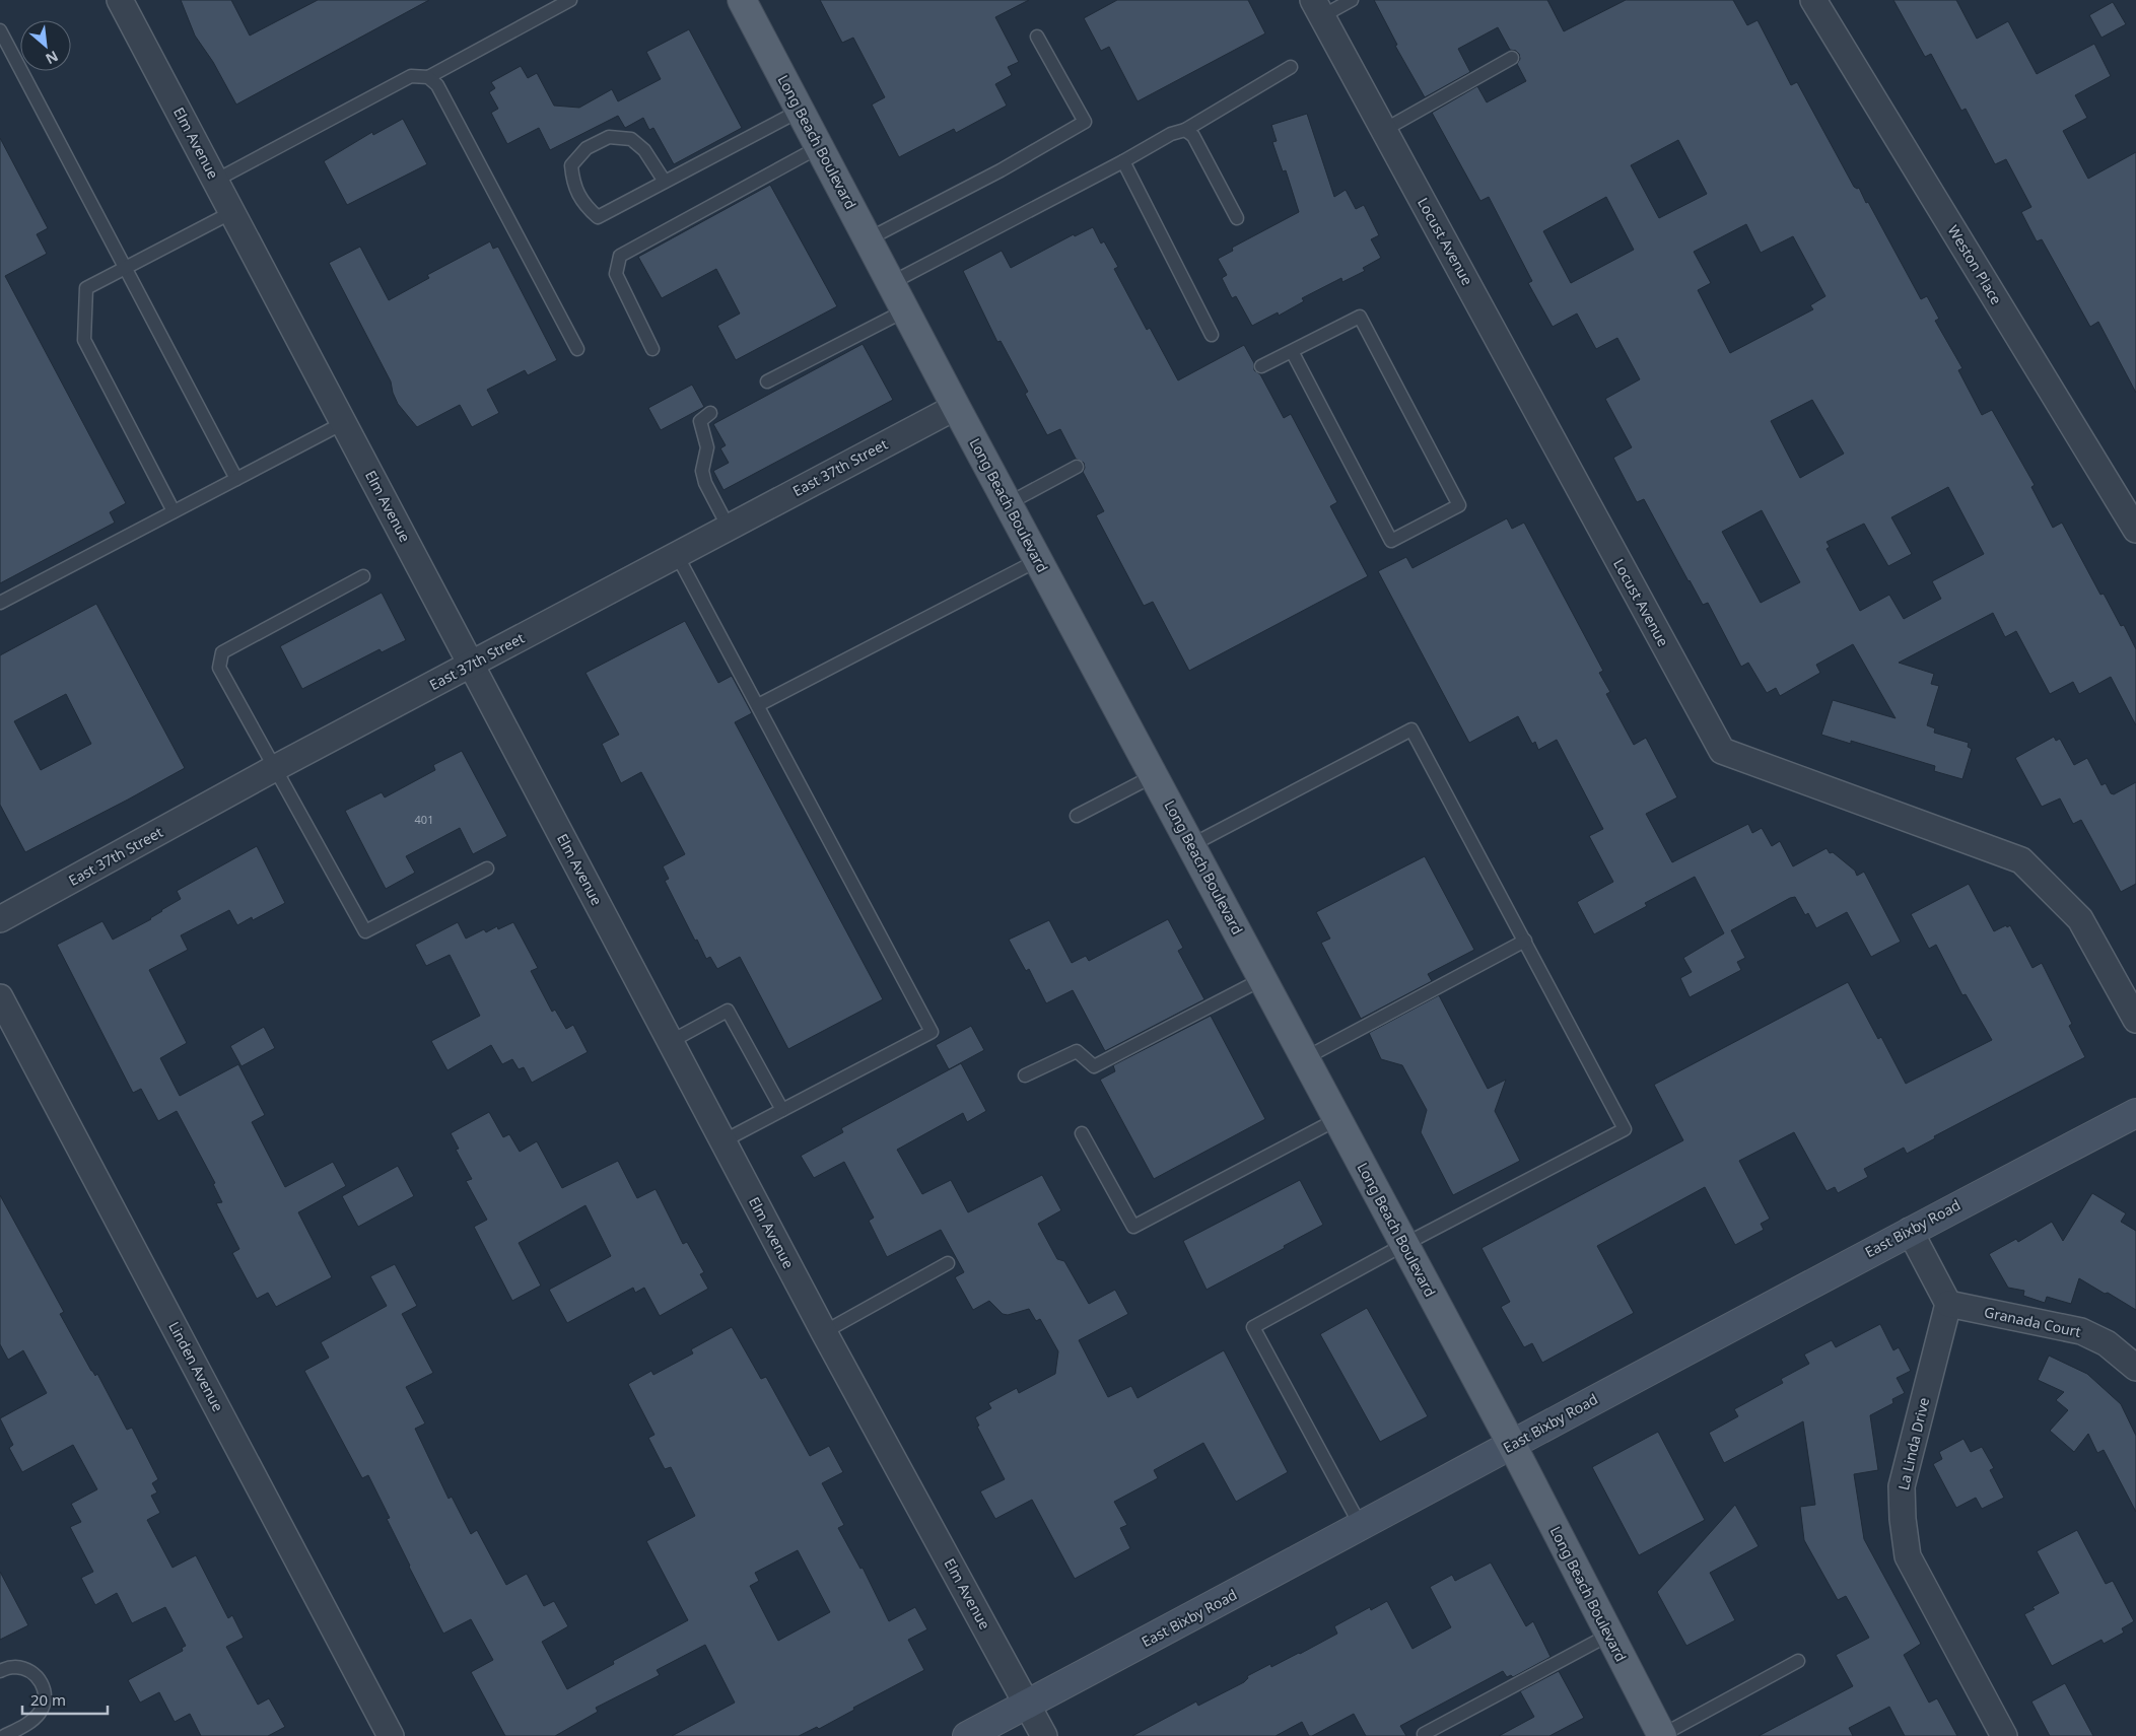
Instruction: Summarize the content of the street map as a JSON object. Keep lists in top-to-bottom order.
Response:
{
  "streets": {
    "main road": ["Long Beach Boulevard"],
    "street": [
      "Elm Avenue",
      "Locust Avenue",
      "Weston Place",
      "East 37th Street",
      "East Bixby Road",
      "Granada Court",
      "Linden Avenue",
      "La Linda Drive"
    ]
  },
  "crossings": [
    ["Long Beach Boulevard", "East 37th Street"],
    ["Long Beach Boulevard", "East Bixby Road"],
    ["Elm Avenue", "East 37th Street"],
    ["Elm Avenue", "East Bixby Road"],
    ["Granada Court", "La Linda Drive"]
  ],
  "house_numbers": ["401"],
  "scale_bar": "20 m",
  "north": "bottom right"
}
